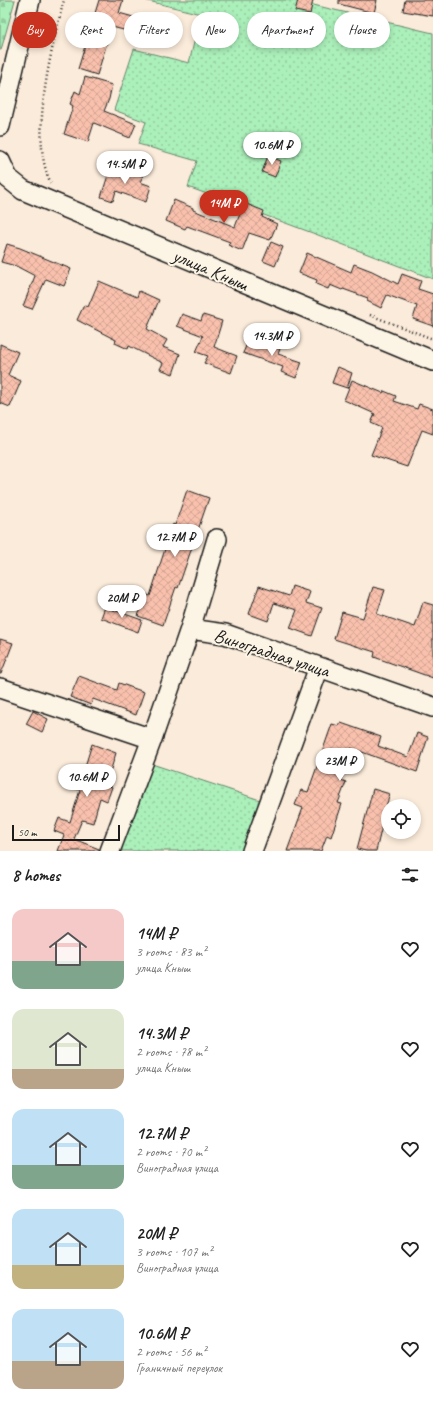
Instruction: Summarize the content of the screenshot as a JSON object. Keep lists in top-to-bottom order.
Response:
{
  "streets": {
    "street": ["улица Кныш", "Виноградная улица"]
  },
  "scale_bar": "50 m",
  "page": {
    "chip": [
      "Buy",
      "Rent",
      "Filters",
      "New",
      "Apartment",
      "House"
    ],
    "price": [
      "10.6M ₽",
      "14.5M ₽",
      "14M ₽",
      "14.3M ₽",
      "12.7M ₽",
      "20M ₽",
      "23M ₽",
      "10.6M ₽"
    ],
    "scale": "50 m",
    "heading": "8 homes",
    "list": [
      {
        "name": "14M ₽",
        "note": "3 rooms · 83 m² · улица Кныш"
      },
      {
        "name": "14.3M ₽",
        "note": "2 rooms · 78 m² · улица Кныш"
      },
      {
        "name": "12.7M ₽",
        "note": "2 rooms · 70 m² · Виноградная улица"
      },
      {
        "name": "20M ₽",
        "note": "3 rooms · 107 m² · Виноградная улица"
      },
      {
        "name": "10.6M ₽",
        "note": "2 rooms · 56 m² · Граничный переулок"
      }
    ]
  }
}
